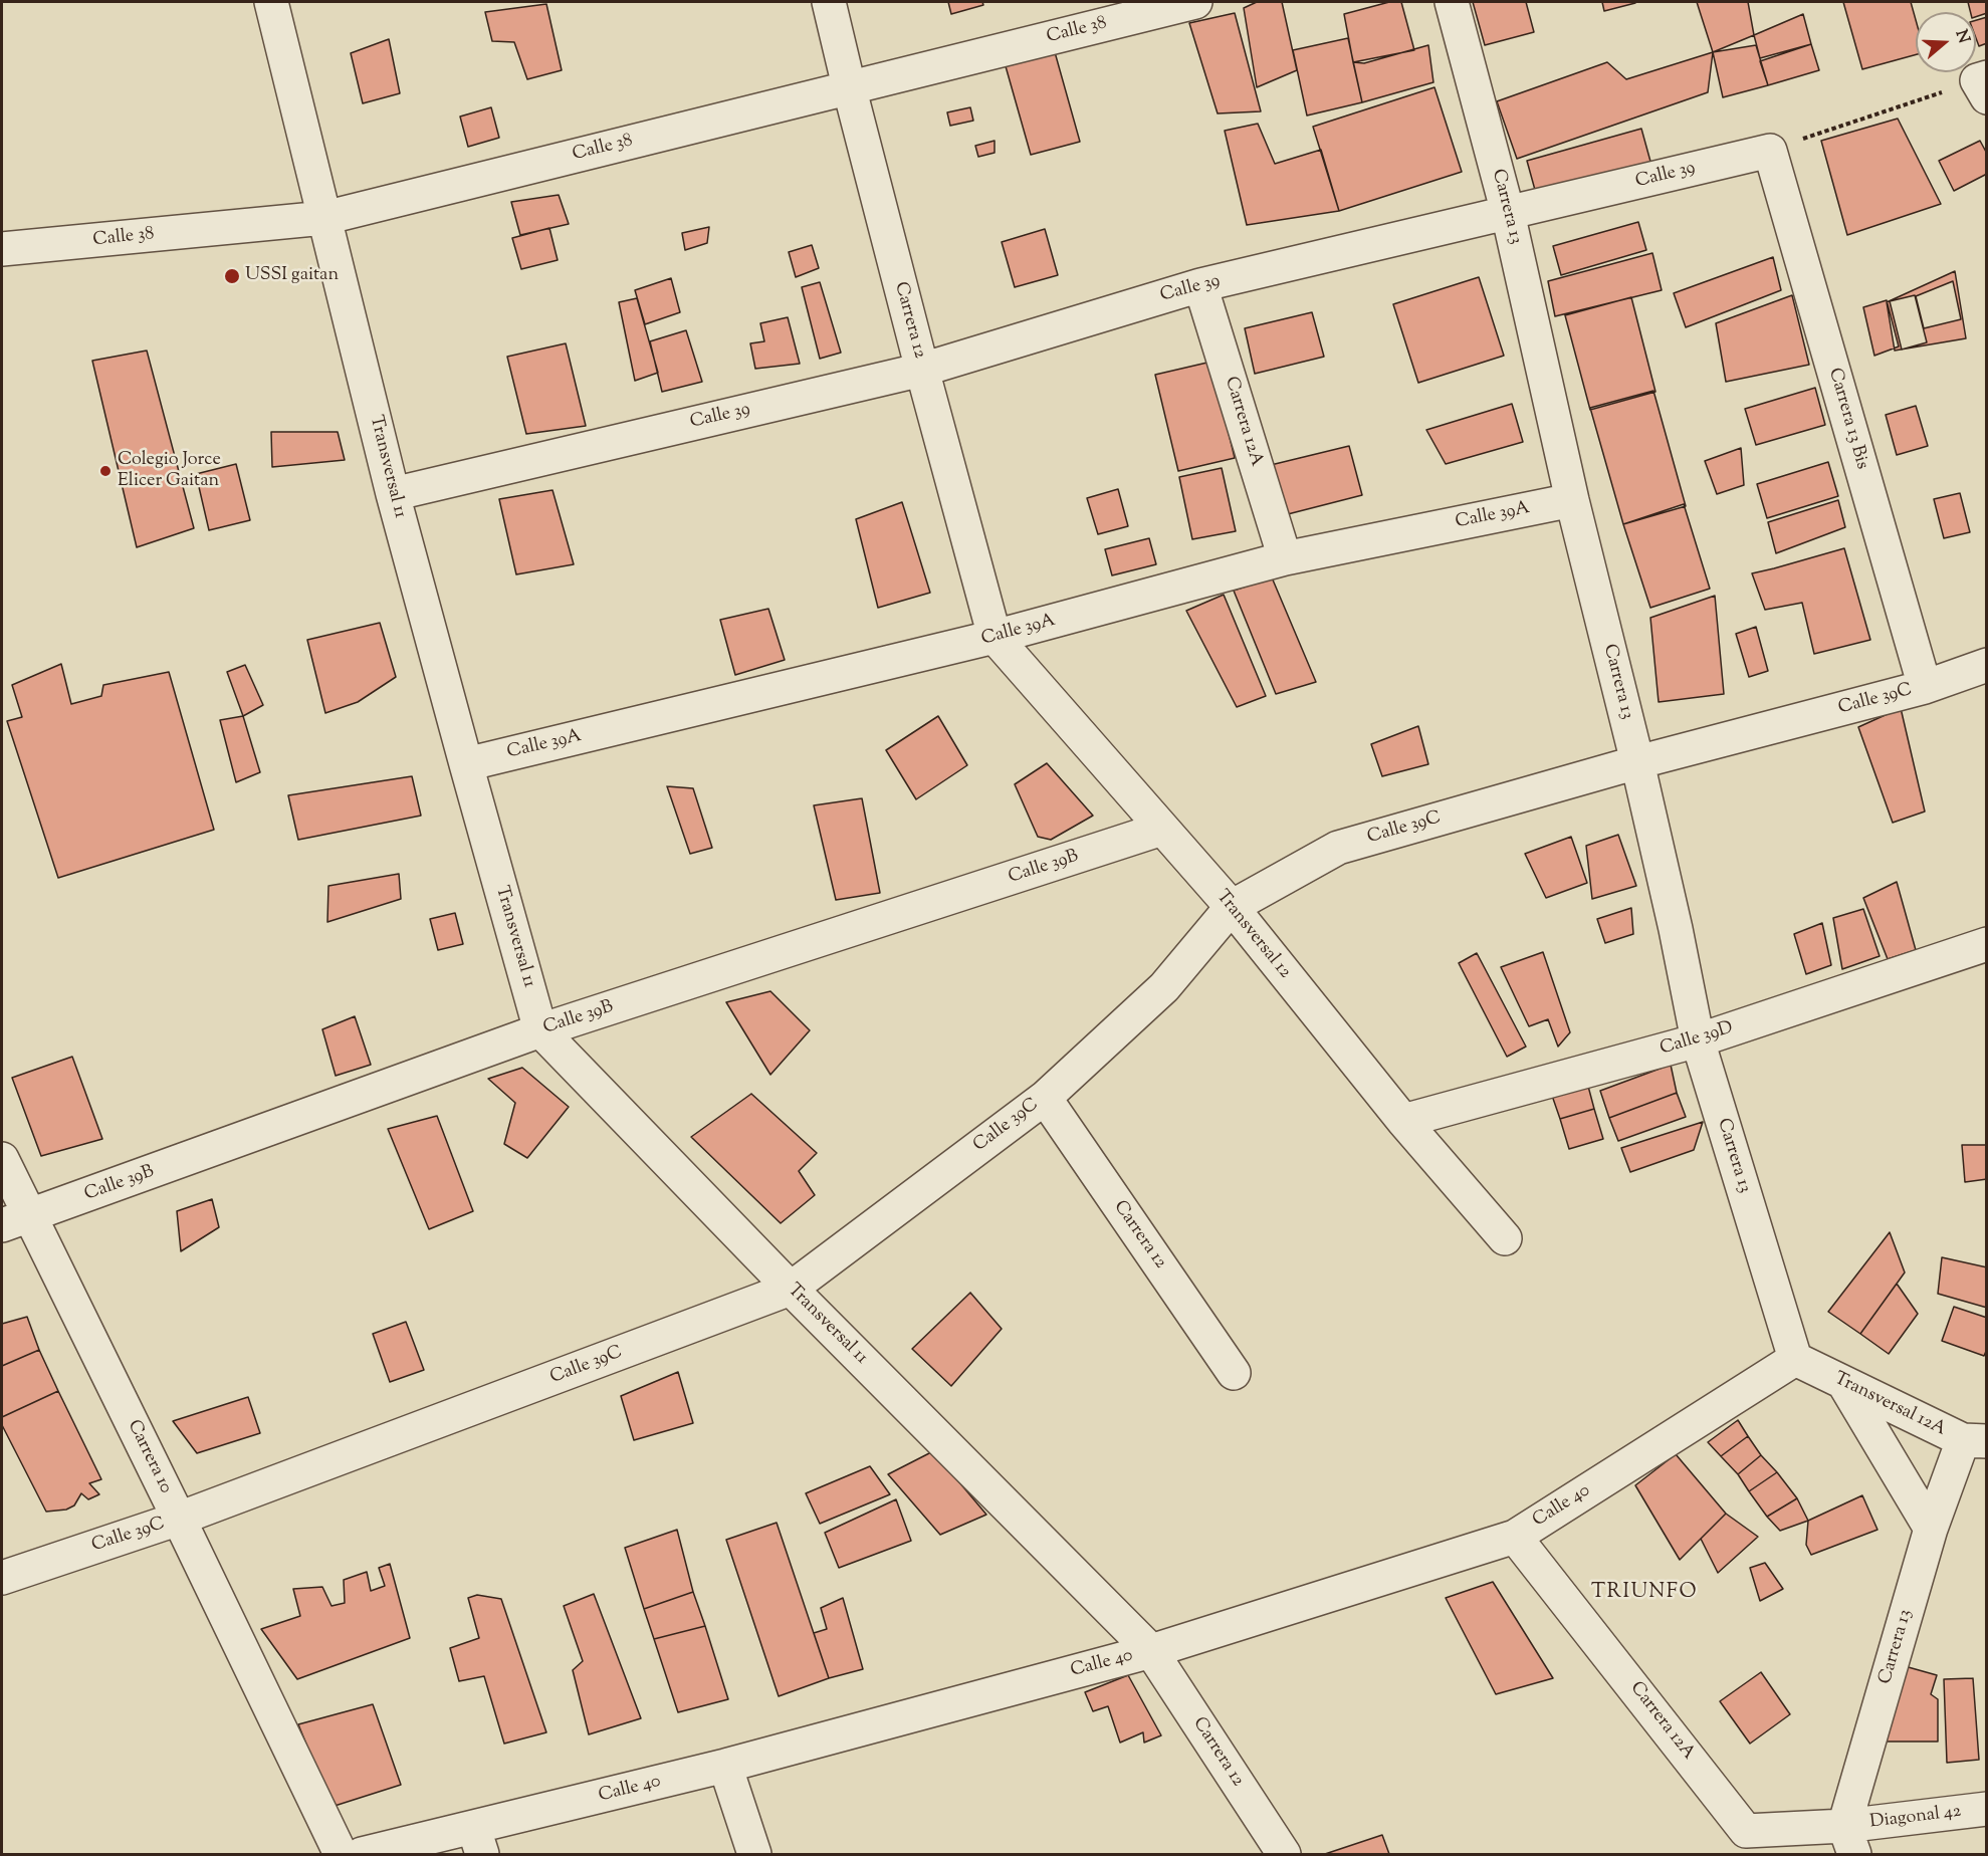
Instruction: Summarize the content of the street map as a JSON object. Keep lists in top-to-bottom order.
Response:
{
  "streets": {
    "street": [
      "Calle 38",
      "Calle 39",
      "Carrera 13",
      "Carrera 12",
      "Carrera 13 Bis",
      "Carrera 12A",
      "Transversal 11",
      "Calle 39A",
      "Calle 39C",
      "Calle 39B",
      "Transversal 12",
      "Calle 39D",
      "Transversal 12A",
      "Carrera 10",
      "Calle 40",
      "Diagonal 42"
    ]
  },
  "crossings": [
    ["Calle 38", "Carrera 12"],
    ["Calle 38", "Transversal 11"],
    ["Calle 39", "Carrera 13"],
    ["Calle 39", "Carrera 12"],
    ["Calle 39", "Carrera 13 Bis"],
    ["Calle 39", "Carrera 12A"],
    ["Calle 39", "Transversal 11"],
    ["Carrera 13", "Carrera 12A"],
    ["Carrera 13", "Calle 39A"],
    ["Carrera 13", "Calle 39C"],
    ["Carrera 13", "Calle 39D"],
    ["Carrera 13", "Transversal 12A"],
    ["Carrera 13", "Calle 40"],
    ["Carrera 13", "Diagonal 42"],
    ["Carrera 12", "Transversal 11"],
    ["Carrera 12", "Calle 39A"],
    ["Carrera 12", "Calle 39C"],
    ["Carrera 12", "Transversal 12"],
    ["Carrera 12", "Calle 40"],
    ["Carrera 13 Bis", "Calle 39C"],
    ["Carrera 12A", "Calle 39A"],
    ["Carrera 12A", "Calle 40"],
    ["Carrera 12A", "Diagonal 42"],
    ["Transversal 11", "Calle 39A"],
    ["Transversal 11", "Calle 39C"],
    ["Transversal 11", "Calle 39B"],
    ["Transversal 11", "Calle 40"],
    ["Calle 39A", "Transversal 12"],
    ["Calle 39C", "Transversal 12"],
    ["Calle 39C", "Carrera 10"],
    ["Calle 39B", "Transversal 12"],
    ["Calle 39B", "Carrera 10"],
    ["Transversal 12", "Calle 39D"],
    ["Transversal 12A", "Calle 40"]
  ],
  "districts": ["TRIUNFO"],
  "places": ["USSI gaitan", "Colegio Jorce Elicer Gaitan"],
  "north": "right"
}
